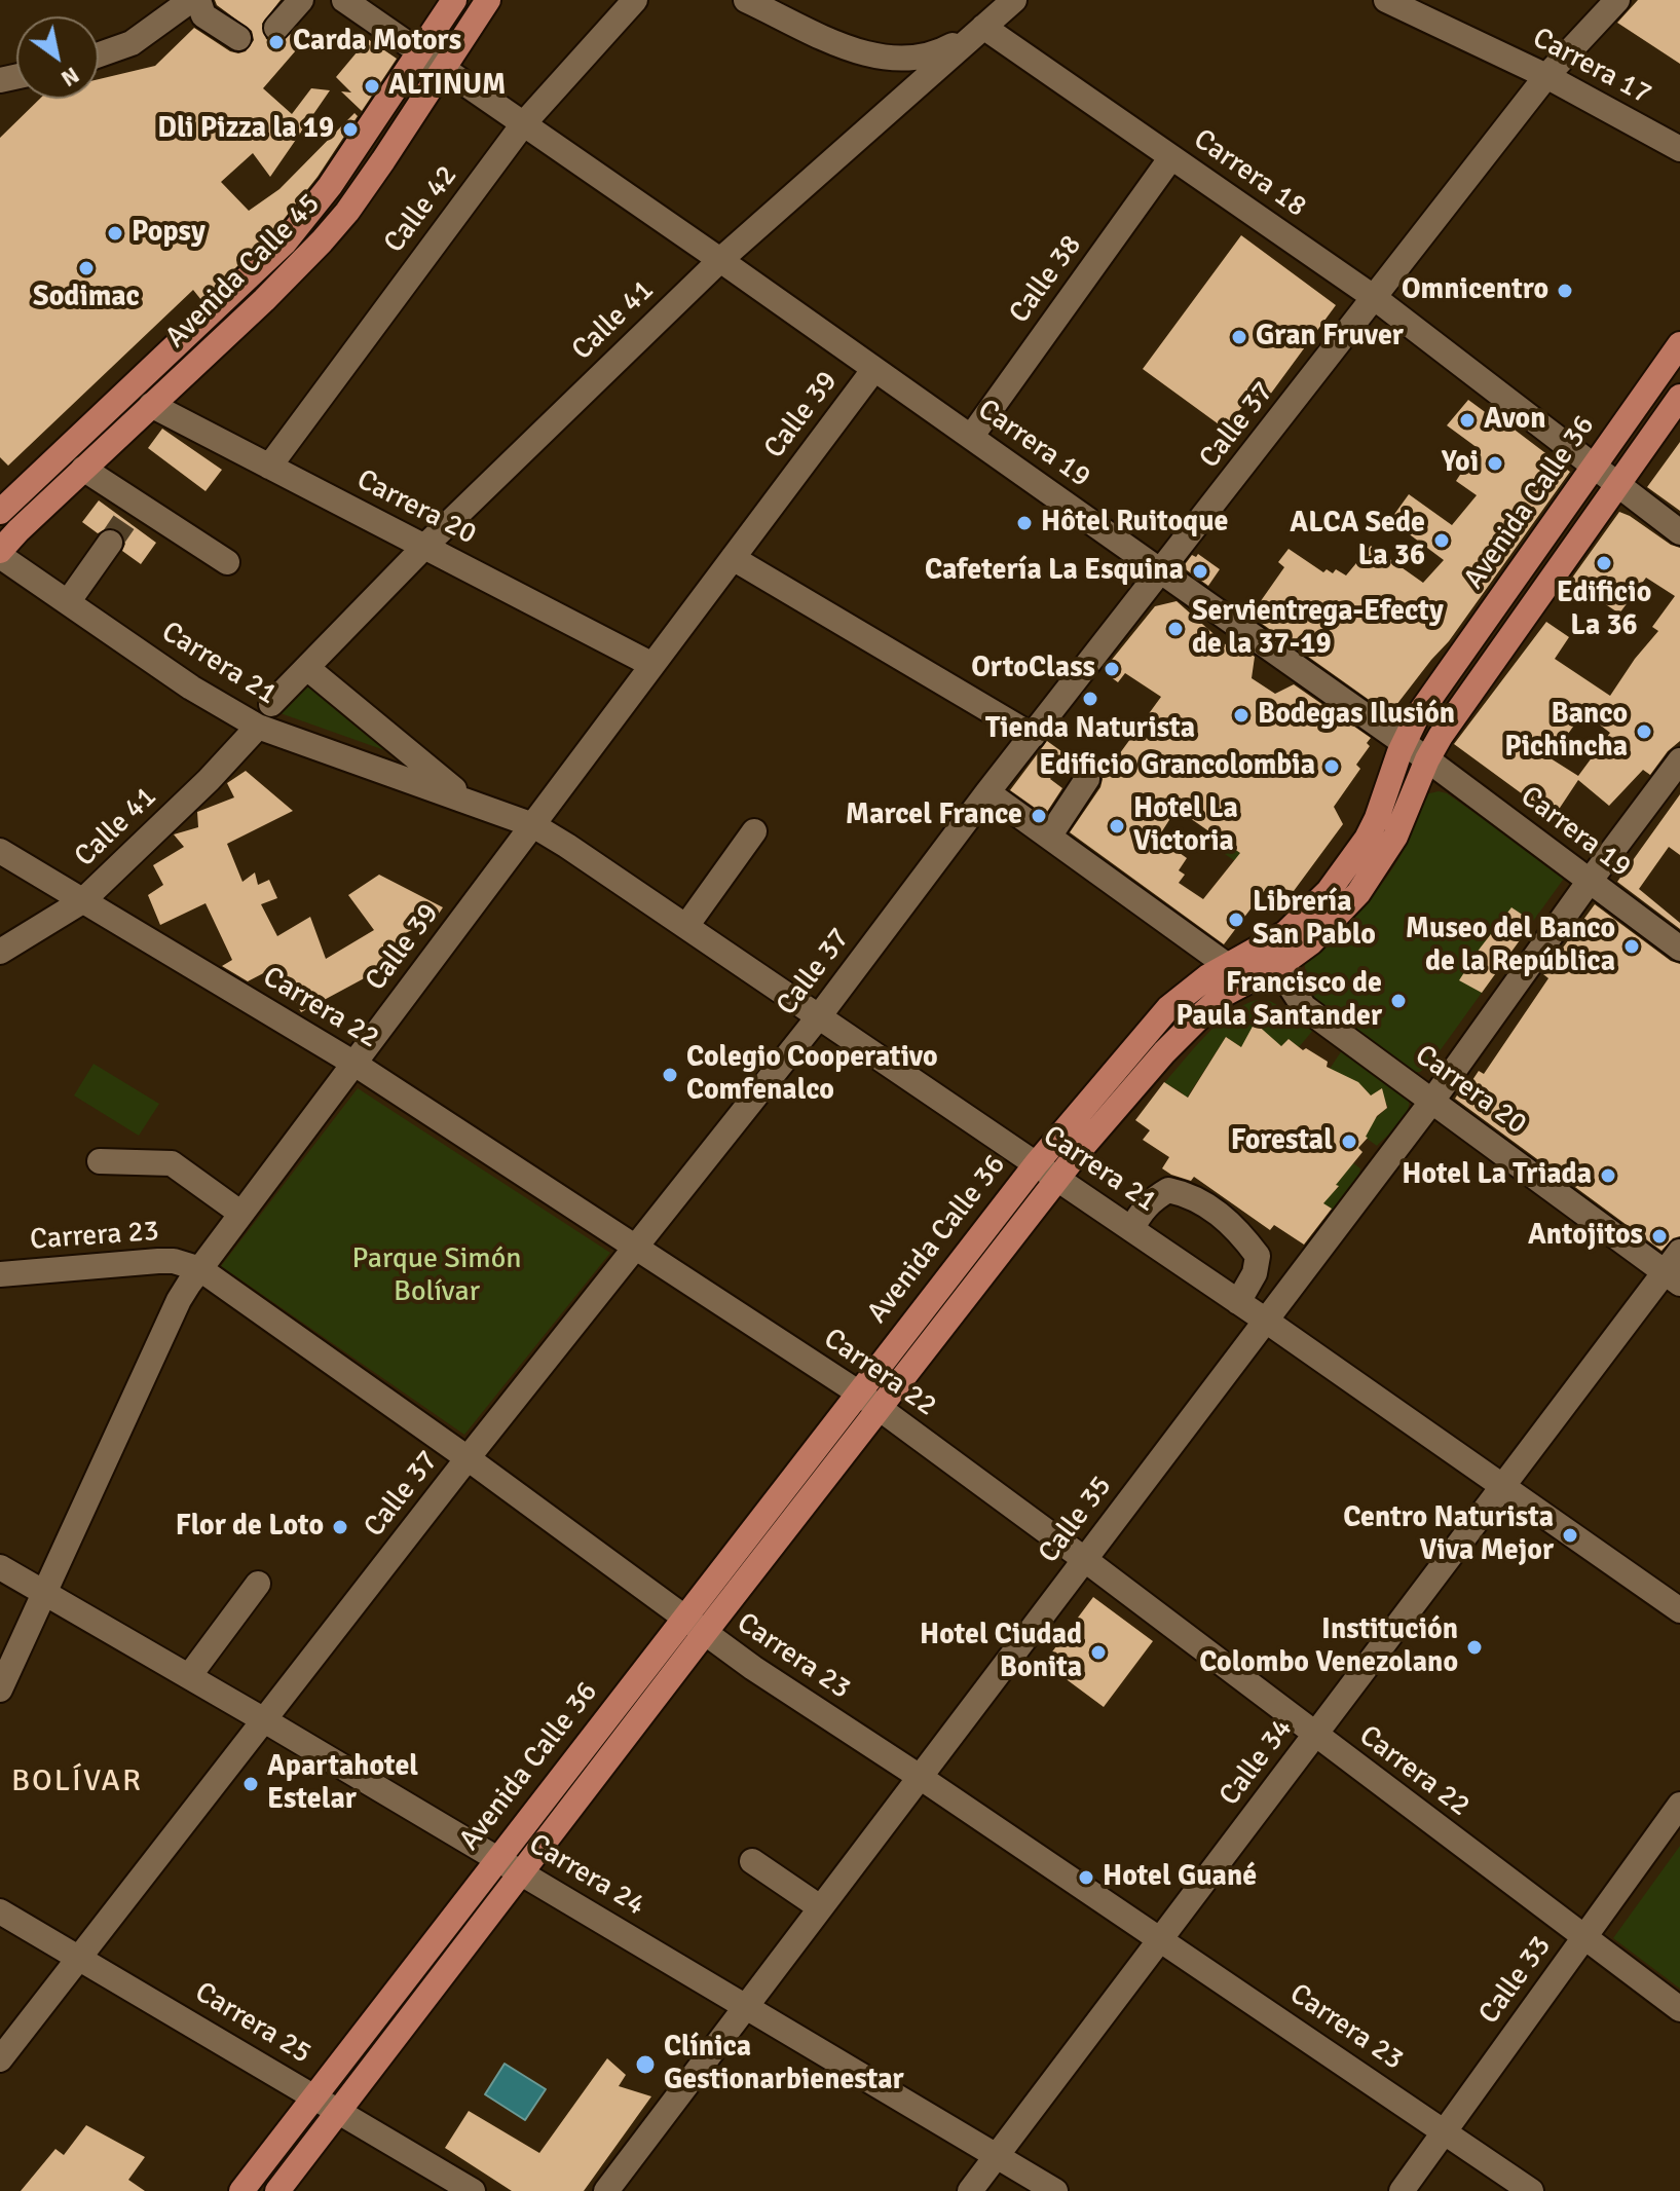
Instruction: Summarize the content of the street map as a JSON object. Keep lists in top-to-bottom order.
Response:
{
  "streets": {
    "main road": ["Avenida Calle 45", "Avenida Calle 36"],
    "street": [
      "Carrera 17",
      "Carrera 18",
      "Calle 42",
      "Calle 38",
      "Calle 41",
      "Calle 39",
      "Calle 37",
      "Carrera 19",
      "Carrera 20",
      "Carrera 21",
      "Carrera 22",
      "Carrera 23",
      "Calle 35",
      "Calle 34",
      "Carrera 24",
      "Calle 33",
      "Carrera 25"
    ]
  },
  "crossings": [
    ["Carrera 17", "Calle 37"],
    ["Carrera 18", "Calle 38"],
    ["Carrera 18", "Calle 41"],
    ["Carrera 18", "Calle 37"],
    ["Carrera 18", "Avenida Calle 36"],
    ["Calle 42", "Carrera 19"],
    ["Calle 42", "Carrera 20"],
    ["Avenida Calle 45", "Carrera 19"],
    ["Avenida Calle 45", "Carrera 20"],
    ["Avenida Calle 45", "Carrera 21"],
    ["Calle 38", "Carrera 19"],
    ["Calle 41", "Carrera 19"],
    ["Calle 41", "Carrera 20"],
    ["Calle 41", "Carrera 21"],
    ["Calle 41", "Carrera 22"],
    ["Calle 39", "Carrera 19"],
    ["Calle 39", "Carrera 20"],
    ["Calle 39", "Carrera 21"],
    ["Calle 39", "Carrera 22"],
    ["Calle 39", "Carrera 23"],
    ["Calle 39", "Carrera 24"],
    ["Calle 37", "Carrera 19"],
    ["Calle 37", "Carrera 21"],
    ["Calle 37", "Carrera 22"],
    ["Calle 37", "Carrera 23"],
    ["Calle 37", "Carrera 24"],
    ["Calle 37", "Carrera 25"],
    ["Carrera 19", "Avenida Calle 36"],
    ["Carrera 19", "Calle 35"],
    ["Avenida Calle 36", "Carrera 20"],
    ["Avenida Calle 36", "Carrera 21"],
    ["Avenida Calle 36", "Carrera 22"],
    ["Avenida Calle 36", "Carrera 23"],
    ["Avenida Calle 36", "Carrera 24"],
    ["Avenida Calle 36", "Carrera 25"],
    ["Carrera 20", "Calle 35"],
    ["Carrera 20", "Calle 34"],
    ["Carrera 21", "Calle 35"],
    ["Carrera 21", "Calle 34"],
    ["Carrera 22", "Calle 35"],
    ["Carrera 22", "Calle 34"],
    ["Carrera 22", "Calle 33"],
    ["Carrera 23", "Calle 35"],
    ["Carrera 23", "Calle 34"],
    ["Carrera 23", "Calle 33"],
    ["Calle 35", "Carrera 24"],
    ["Calle 34", "Carrera 24"]
  ],
  "districts": ["BOLÍVAR"],
  "parks": ["Parque Simón Bolívar"],
  "places": [
    "Carda Motors",
    "ALTINUM",
    "Dli Pizza la 19",
    "Popsy",
    "Sodimac",
    "Omnicentro",
    "Gran Fruver",
    "Avon",
    "Yoi",
    "Hôtel Ruitoque",
    "ALCA Sede La 36",
    "Edificio La 36",
    "Cafetería La Esquina",
    "Servientrega-Efecty de la 37-19",
    "OrtoClass",
    "Tienda Naturista",
    "Bodegas Ilusión",
    "Banco Pichincha",
    "Edificio Grancolombia",
    "Marcel France",
    "Hotel La Victoria",
    "Librería San Pablo",
    "Museo del Banco de la República",
    "Francisco de Paula Santander",
    "Colegio Cooperativo Comfenalco",
    "Forestal",
    "Hotel La Triada",
    "Antojitos",
    "Flor de Loto",
    "Centro Naturista Viva Mejor",
    "Institución Colombo Venezolano",
    "Hotel Ciudad Bonita",
    "Apartahotel Estelar",
    "Hotel Guané",
    "Clínica Gestionarbienestar"
  ],
  "north": "bottom right"
}
